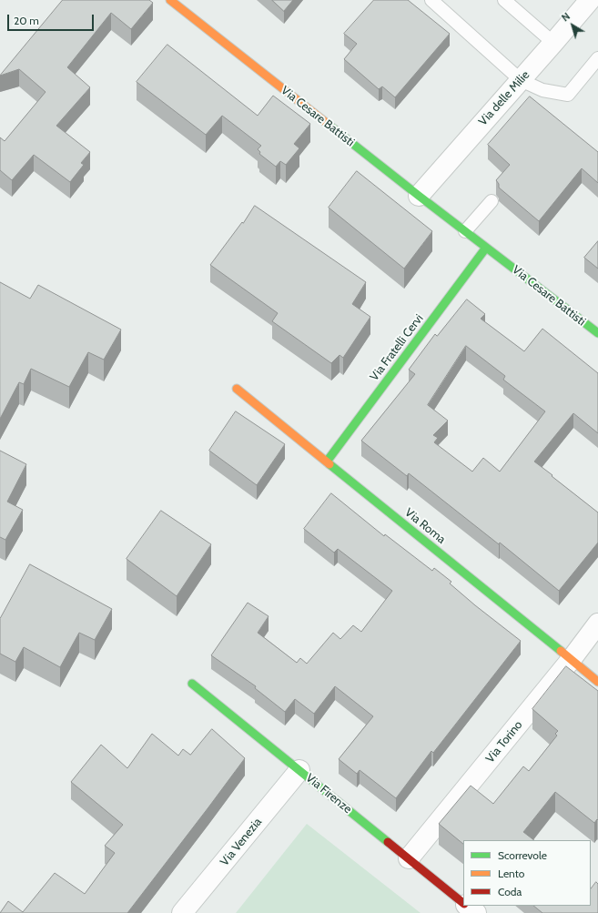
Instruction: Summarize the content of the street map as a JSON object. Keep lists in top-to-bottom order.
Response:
{
  "streets": {
    "street": [
      "Via delle Milie",
      "Via Cesare Battisti",
      "Via Fratelli Cervi",
      "Via Roma",
      "Via Torino",
      "Via Firenze",
      "Via Venezia"
    ]
  },
  "crossings": [
    ["Via delle Milie", "Via Cesare Battisti"],
    ["Via Cesare Battisti", "Via Fratelli Cervi"],
    ["Via Fratelli Cervi", "Via Roma"],
    ["Via Roma", "Via Torino"],
    ["Via Torino", "Via Firenze"],
    ["Via Firenze", "Via Venezia"]
  ],
  "legend": ["Scorrevole", "Lento", "Coda"],
  "scale_bar": "20 m",
  "north": "top left"
}
